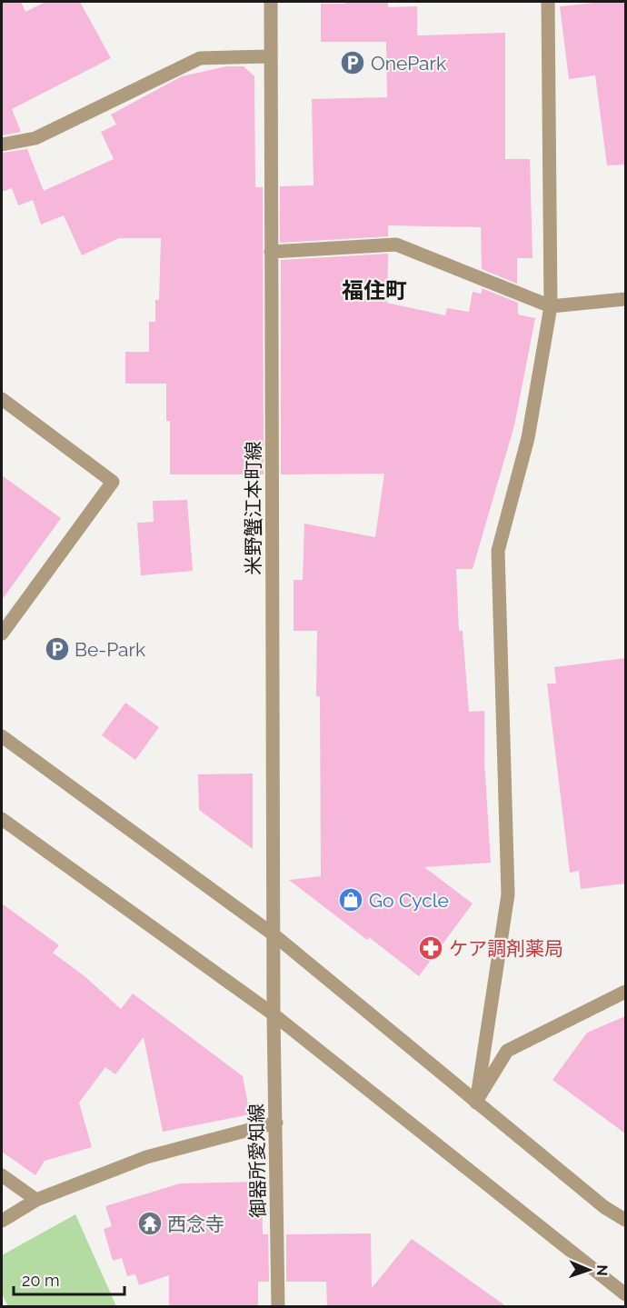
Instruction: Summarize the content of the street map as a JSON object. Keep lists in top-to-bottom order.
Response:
{
  "streets": {
    "street": ["米野蟹江本町線", "御器所愛知線"]
  },
  "crossings": [
    ["米野蟹江本町線", "御器所愛知線"]
  ],
  "districts": ["福住町"],
  "places": {
    "parking": ["OnePark", "Be-Park"],
    "shop": ["Go Cycle"],
    "pharmacy": ["ケア調剤薬局"],
    "temple": ["西念寺"]
  },
  "scale_bar": "20 m",
  "north": "right"
}
